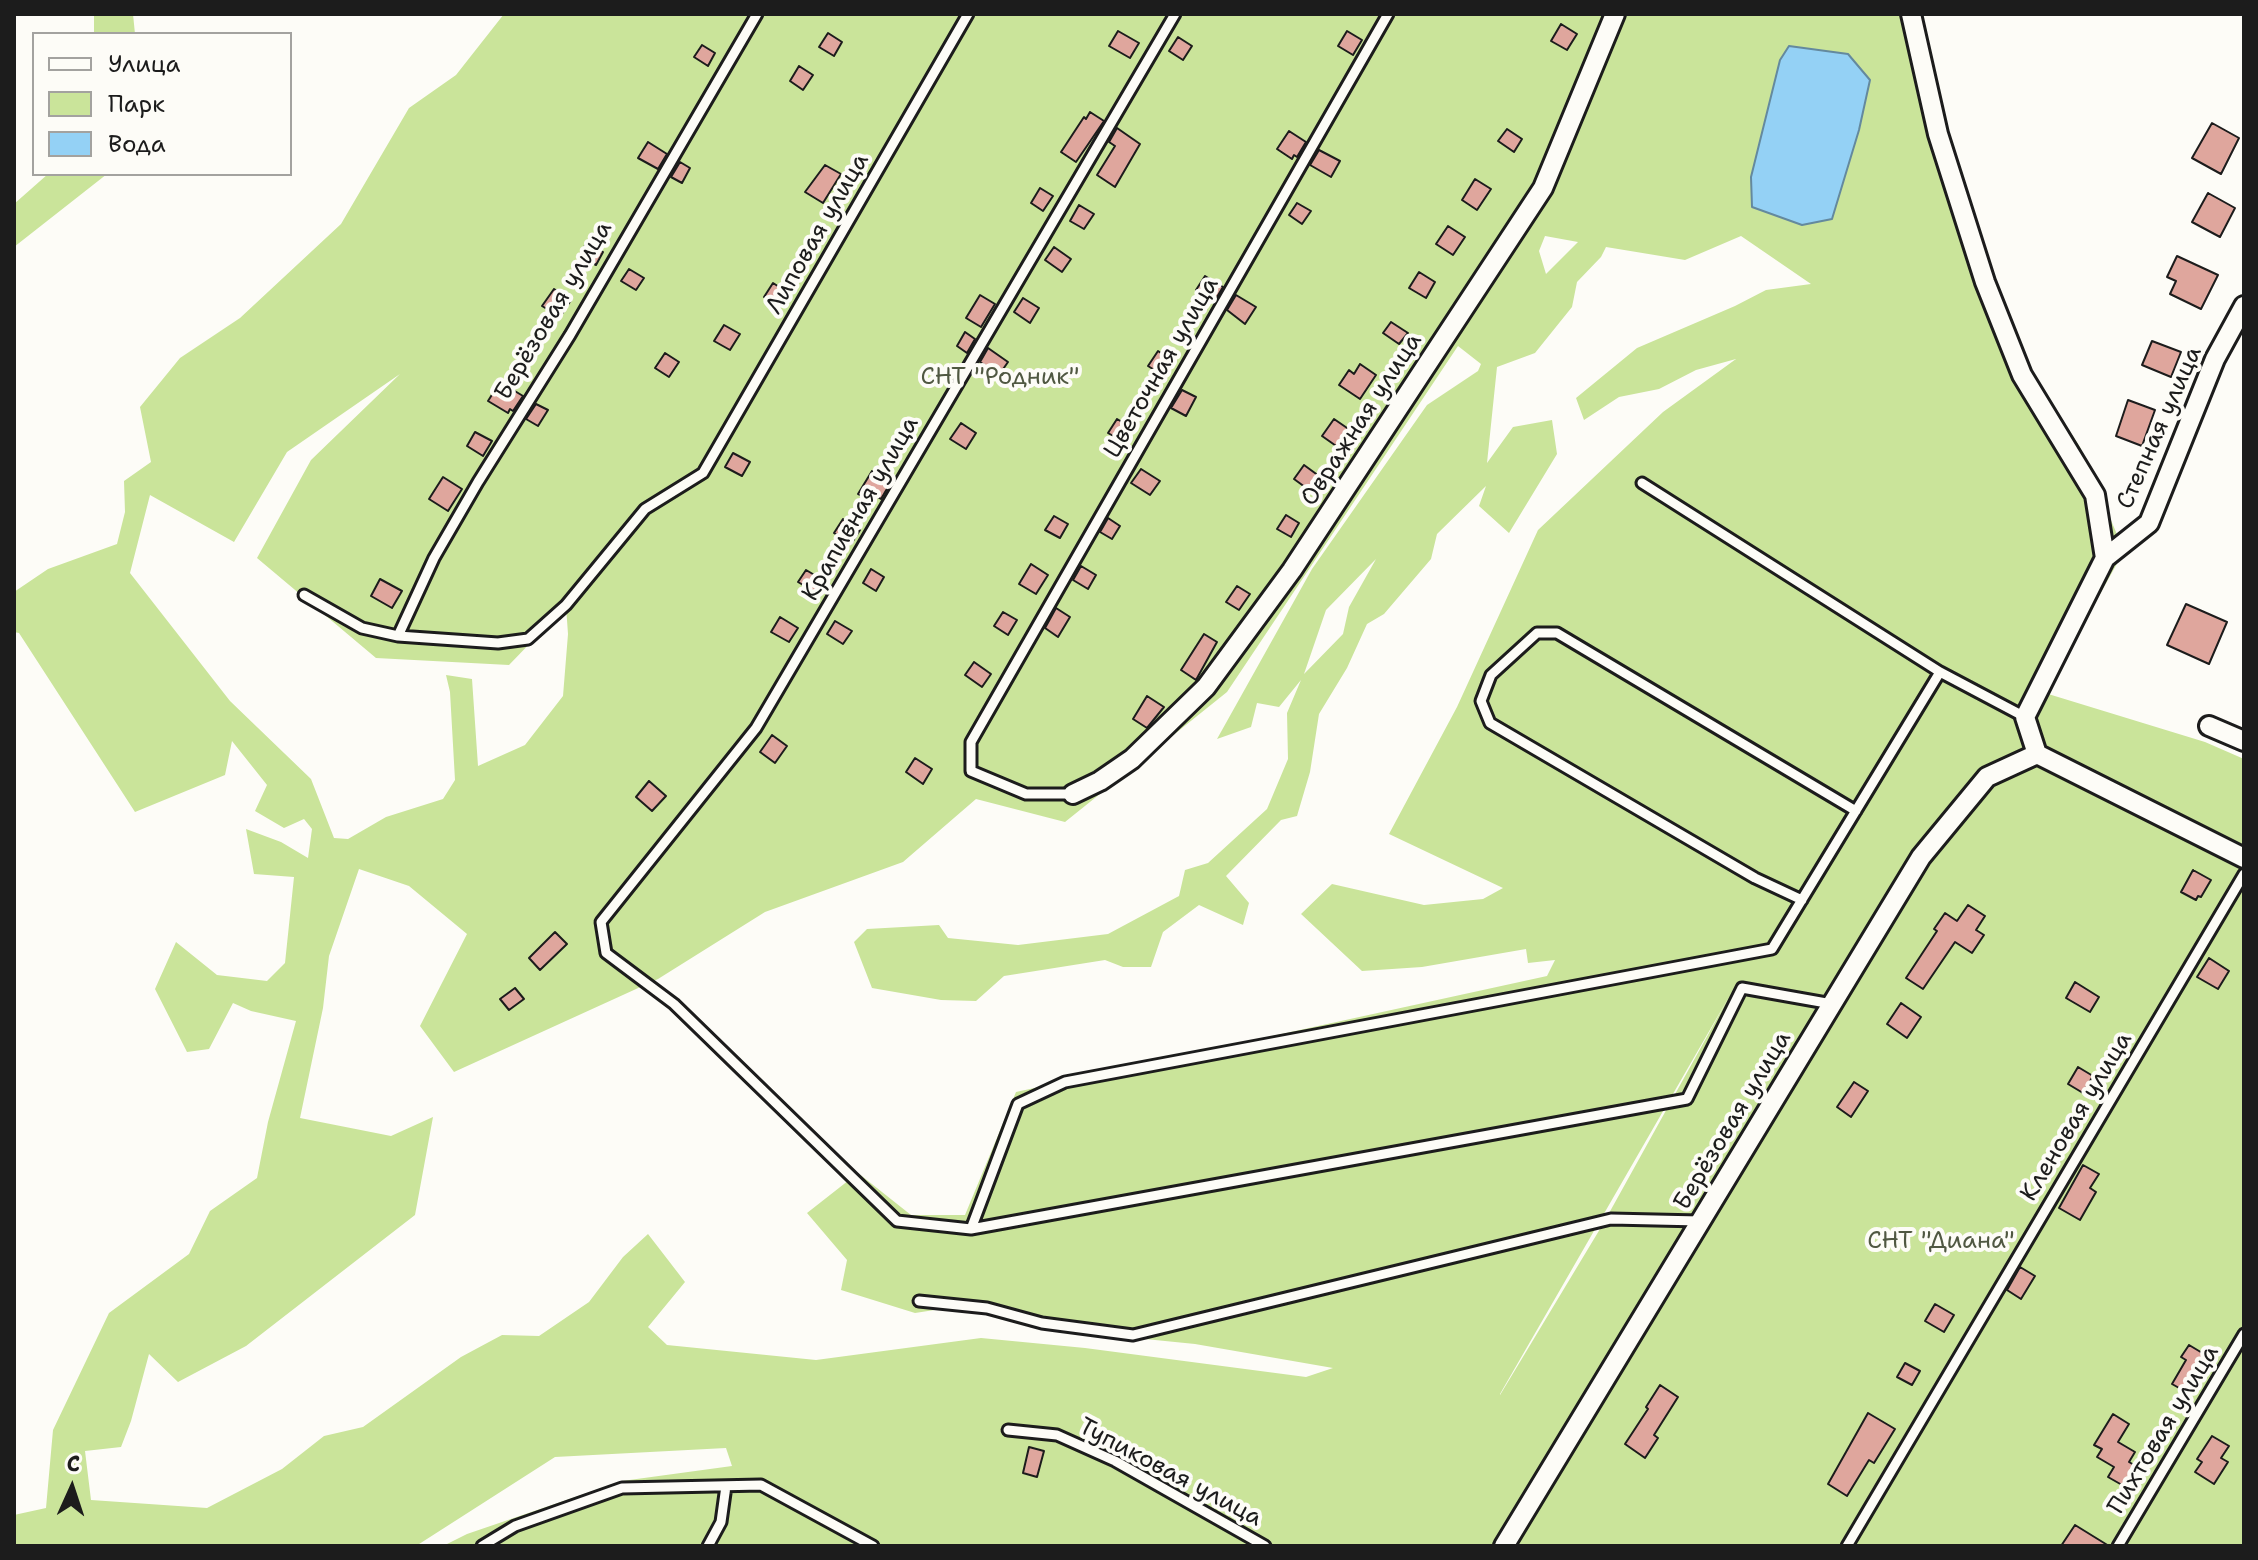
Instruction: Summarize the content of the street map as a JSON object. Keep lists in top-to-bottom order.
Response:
{
  "streets": {
    "street": ["Берёзовая улица", "Овражная улица", "Степная улица"],
    "lane": [
      "Липовая улица",
      "Цветочная улица",
      "Крапивная улица",
      "Кленовая улица",
      "Пихтовая улица",
      "Тупиковая улица"
    ]
  },
  "crossings": [
    ["Липовая улица", "Берёзовая улица"],
    ["Цветочная улица", "Овражная улица"]
  ],
  "parks": ["СНТ \"Родник\"", "СНТ \"Диана\""],
  "legend": ["Улица", "Парк", "Вода"],
  "north": "top"
}
